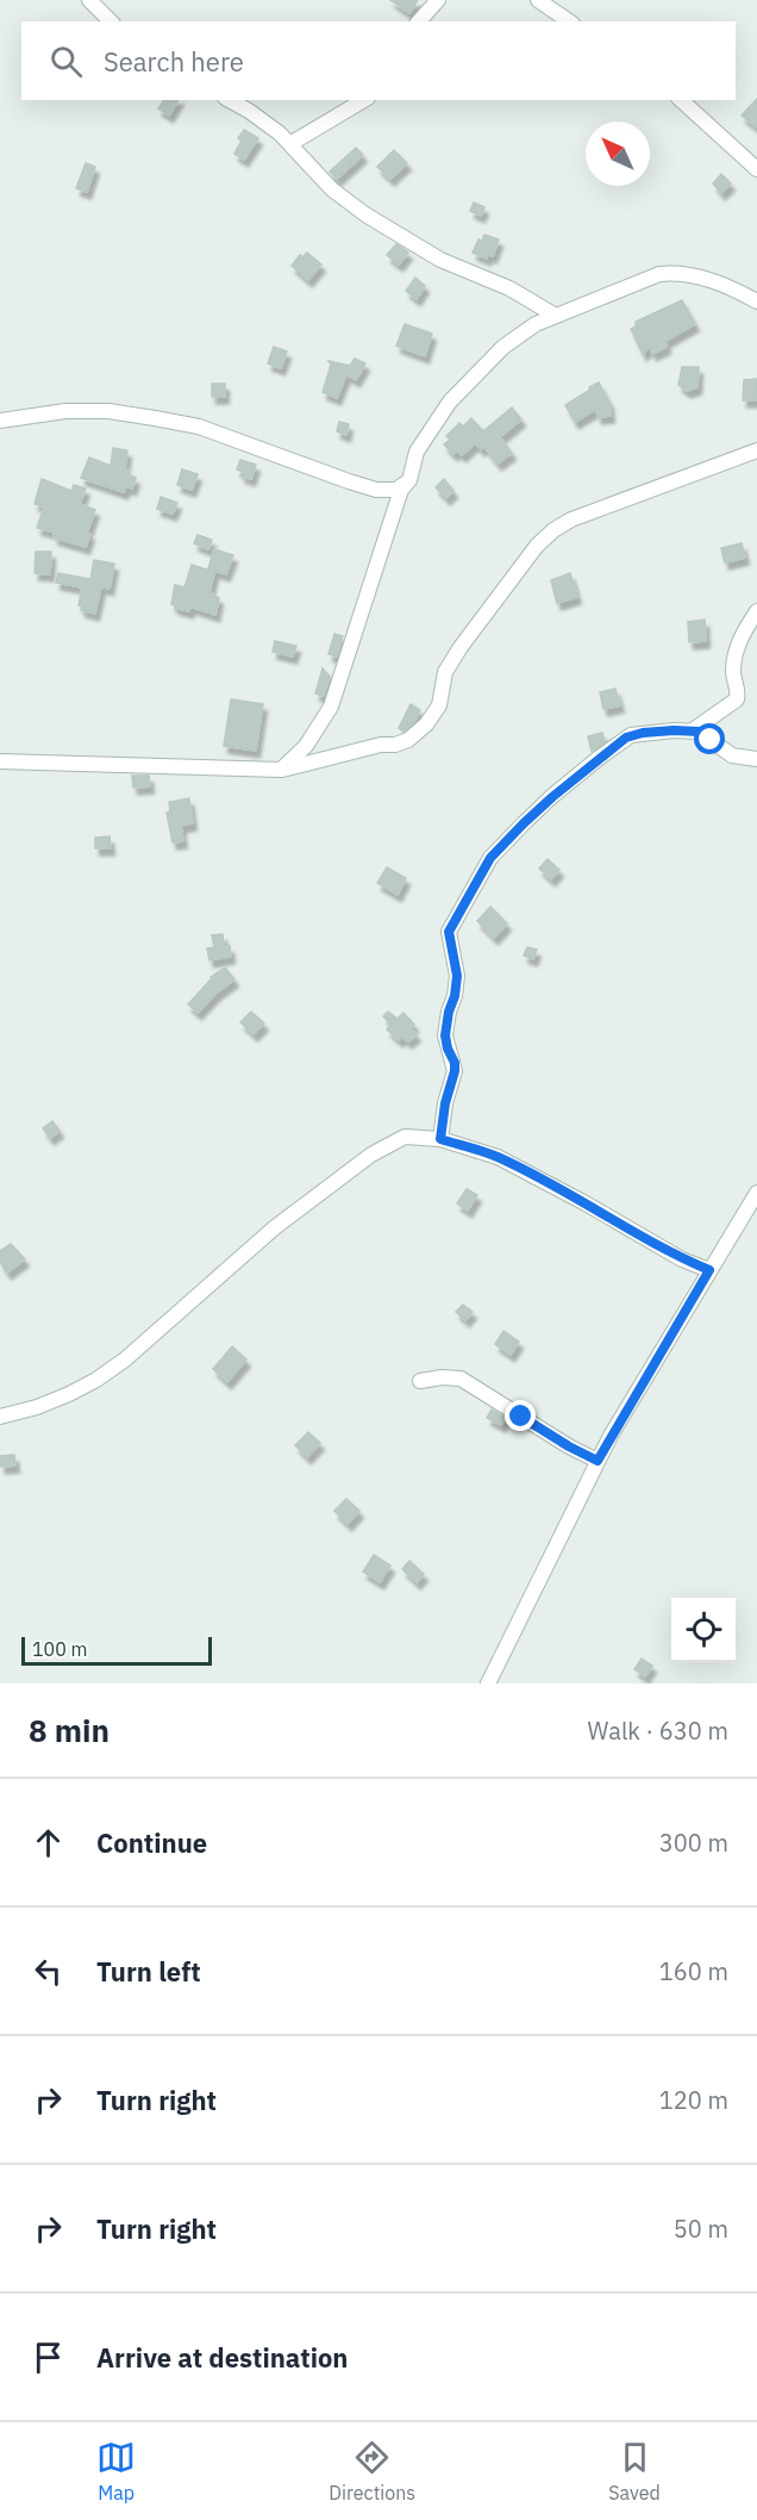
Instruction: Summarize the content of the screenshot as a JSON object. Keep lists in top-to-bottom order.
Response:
{
  "scale_bar": "100 m",
  "north": "top left",
  "page": {
    "search": "Search here",
    "scale": "100 m",
    "heading": ["8 min", "Walk · 630 m"],
    "list": [
      ["Continue", "300 m"],
      ["Turn left", "160 m"],
      ["Turn right", "120 m"],
      ["Turn right", "50 m"],
      "Arrive at destination"
    ],
    "nav": ["Map", "Directions", "Saved"]
  }
}
